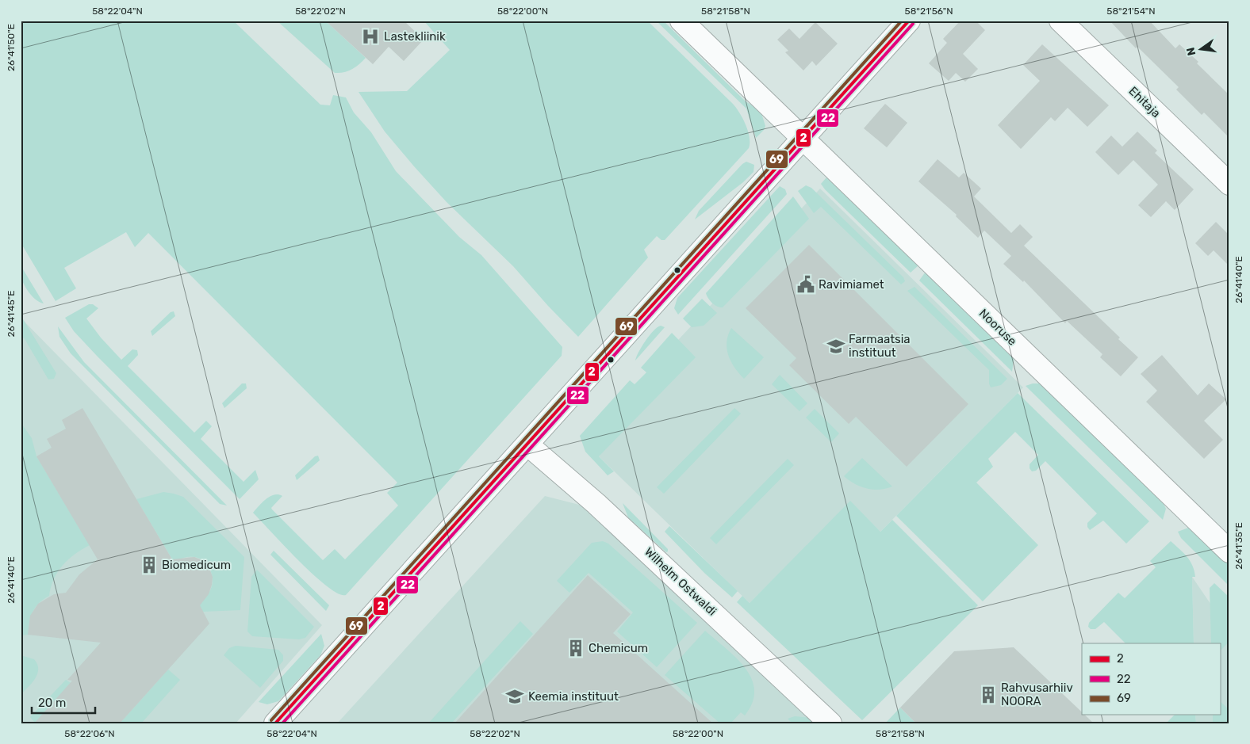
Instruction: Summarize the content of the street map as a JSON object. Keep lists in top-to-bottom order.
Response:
{
  "streets": {
    "street": ["Ehitaja", "Nooruse", "Wilhelm Ostwaldi"]
  },
  "places": {
    "hospital": ["Lastekliinik"],
    "public building": ["Ravimiamet"],
    "school or university": ["Farmaatsia instituut", "Keemia instituut"],
    "building": ["Biomedicum", "Chemicum", "Rahvusarhiiv NOORA"]
  },
  "lines": ["transit line 2", "transit line 69", "transit line 22"],
  "legend": ["2", "22", "69"],
  "scale_bar": "20 m",
  "north": "left",
  "coordinates": [
    "58°22'04\"N",
    "58°22'02\"N",
    "58°22'00\"N",
    "58°21'58\"N",
    "58°21'56\"N",
    "58°21'54\"N",
    "26°41'50\"E",
    "26°41'40\"E",
    "26°41'45\"E",
    "26°41'35\"E",
    "58°22'06\"N"
  ]
}
